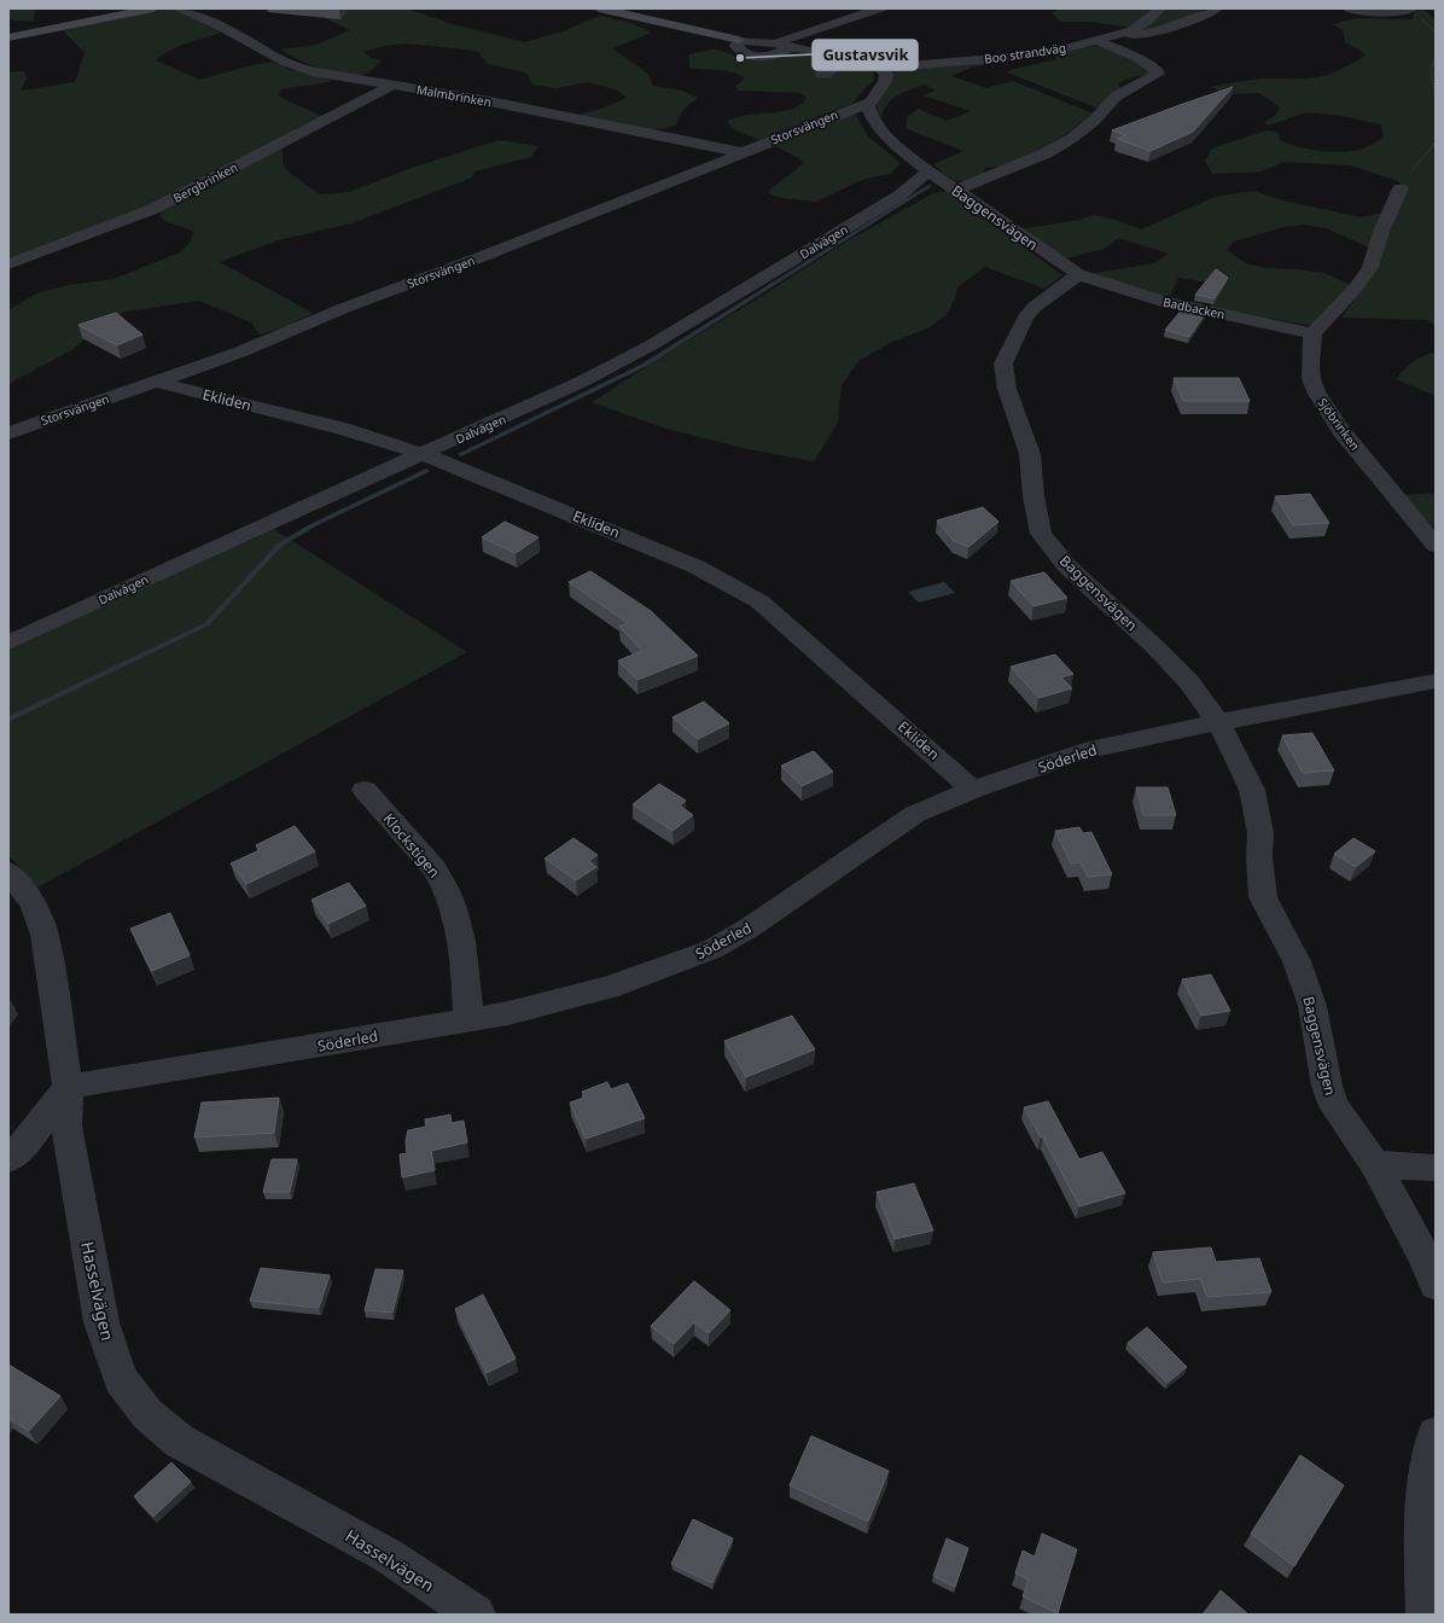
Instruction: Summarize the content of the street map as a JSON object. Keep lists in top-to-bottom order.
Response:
{
  "streets": {
    "street": [
      "Boo strandväg",
      "Malmbrinken",
      "Storsvängen",
      "Bergbrinken",
      "Baggensvägen",
      "Dalvägen",
      "Badbacken",
      "Ekliden",
      "Sjöbrinken",
      "Söderled",
      "Klockstigen",
      "Hasselvägen"
    ]
  },
  "crossings": [
    ["Malmbrinken", "Storsvängen"],
    ["Malmbrinken", "Bergbrinken"],
    ["Storsvängen", "Baggensvägen"],
    ["Storsvängen", "Ekliden"],
    ["Baggensvägen", "Dalvägen"],
    ["Baggensvägen", "Badbacken"],
    ["Baggensvägen", "Söderled"],
    ["Dalvägen", "Ekliden"],
    ["Badbacken", "Sjöbrinken"],
    ["Ekliden", "Söderled"],
    ["Söderled", "Klockstigen"],
    ["Söderled", "Hasselvägen"]
  ],
  "places": ["Gustavsvik"]
}
